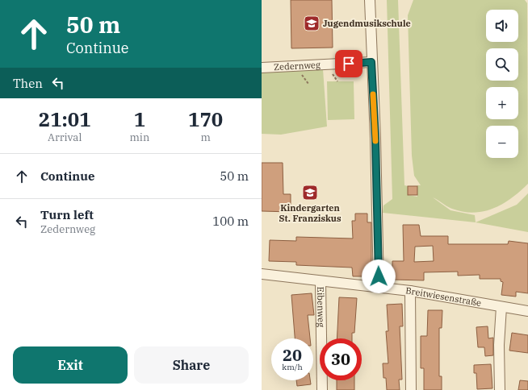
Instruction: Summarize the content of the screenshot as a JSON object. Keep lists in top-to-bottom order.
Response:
{
  "streets": {
    "street": ["Zedernweg", "Breitwiesenstraße", "Eibenweg"]
  },
  "crossings": [
    ["Breitwiesenstraße", "Eibenweg"]
  ],
  "places": {
    "school or university": ["Jugendmusikschule", "Kindergarten St. Franziskus"]
  },
  "page": {
    "turn": ["50 m", "Continue"],
    "map_buttons": ["+", "−"],
    "then": "Then",
    "eta": [
      "21:01",
      "Arrival",
      "1",
      "min",
      "170",
      "m"
    ],
    "list": [
      {
        "name": "Continue",
        "value": "50 m"
      },
      {
        "name": "Turn left",
        "note": "Zedernweg",
        "value": "100 m"
      }
    ],
    "speed": "20 km/h",
    "limit": "30",
    "buttons": ["Exit", "Share"]
  }
}
